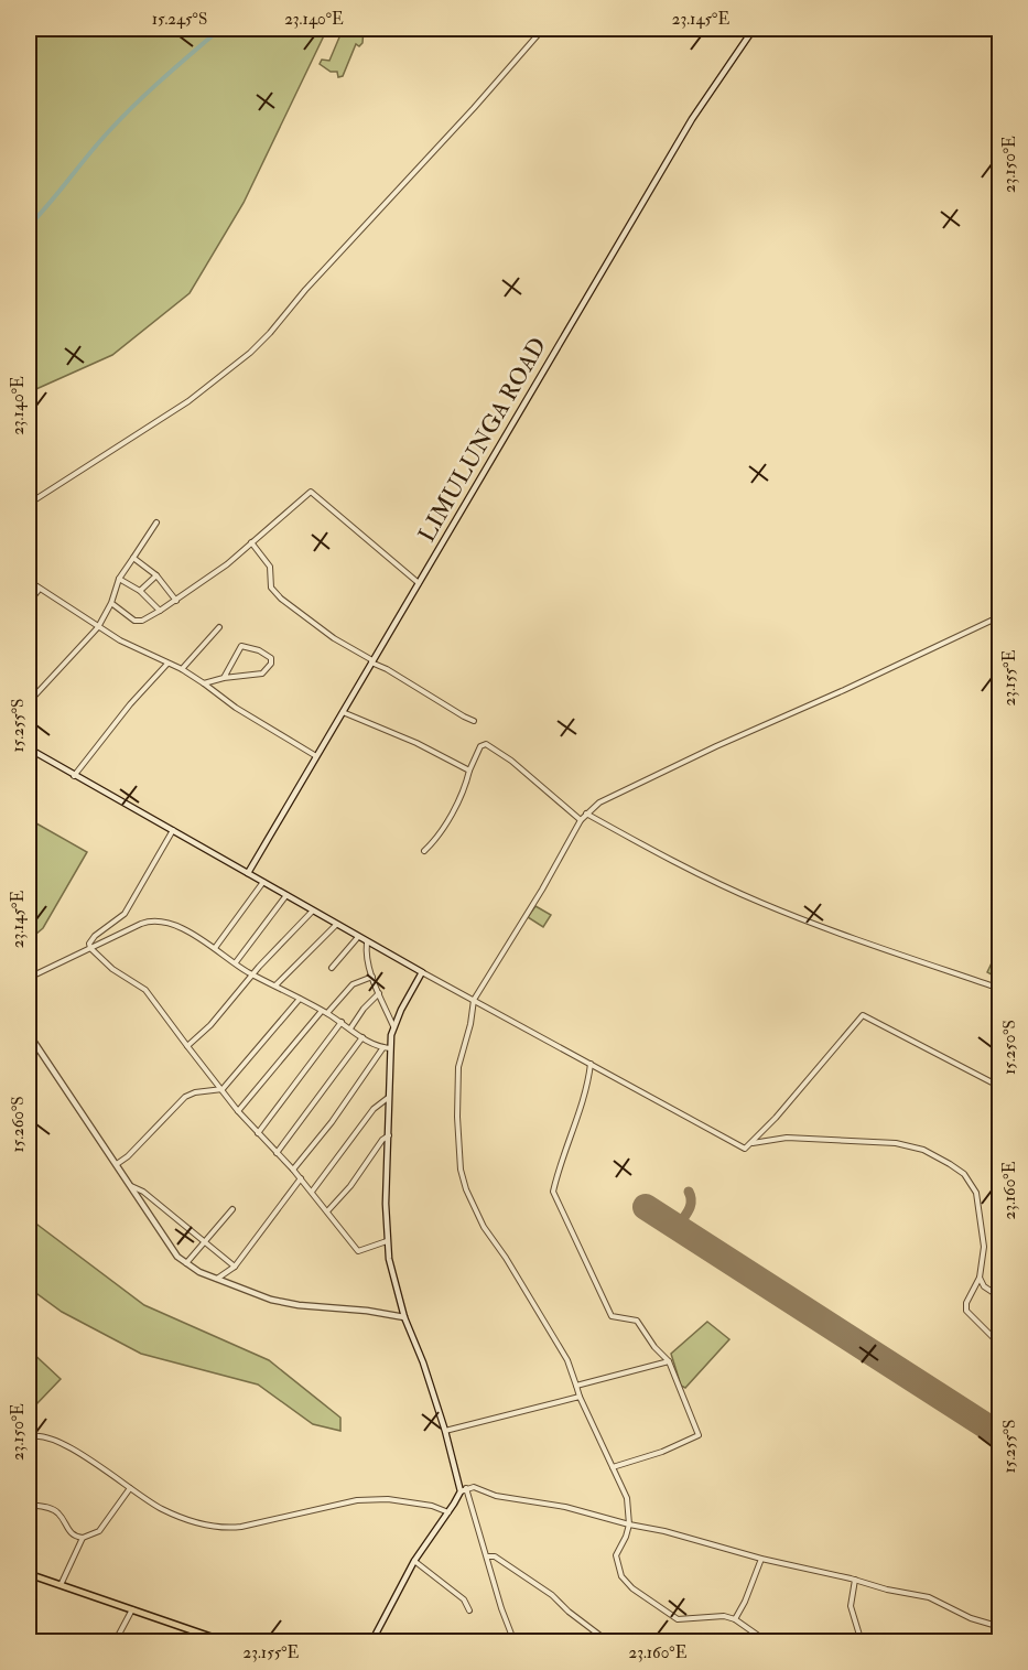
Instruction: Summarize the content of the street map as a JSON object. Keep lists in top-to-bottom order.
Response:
{
  "streets": {
    "main road": ["LIMULUNGA ROAD"]
  },
  "coordinates": [
    "15.245°S",
    "23.140°E",
    "23.145°E",
    "23.150°E",
    "23.155°E",
    "15.255°S",
    "15.250°S",
    "15.260°S",
    "23.160°E"
  ]
}
